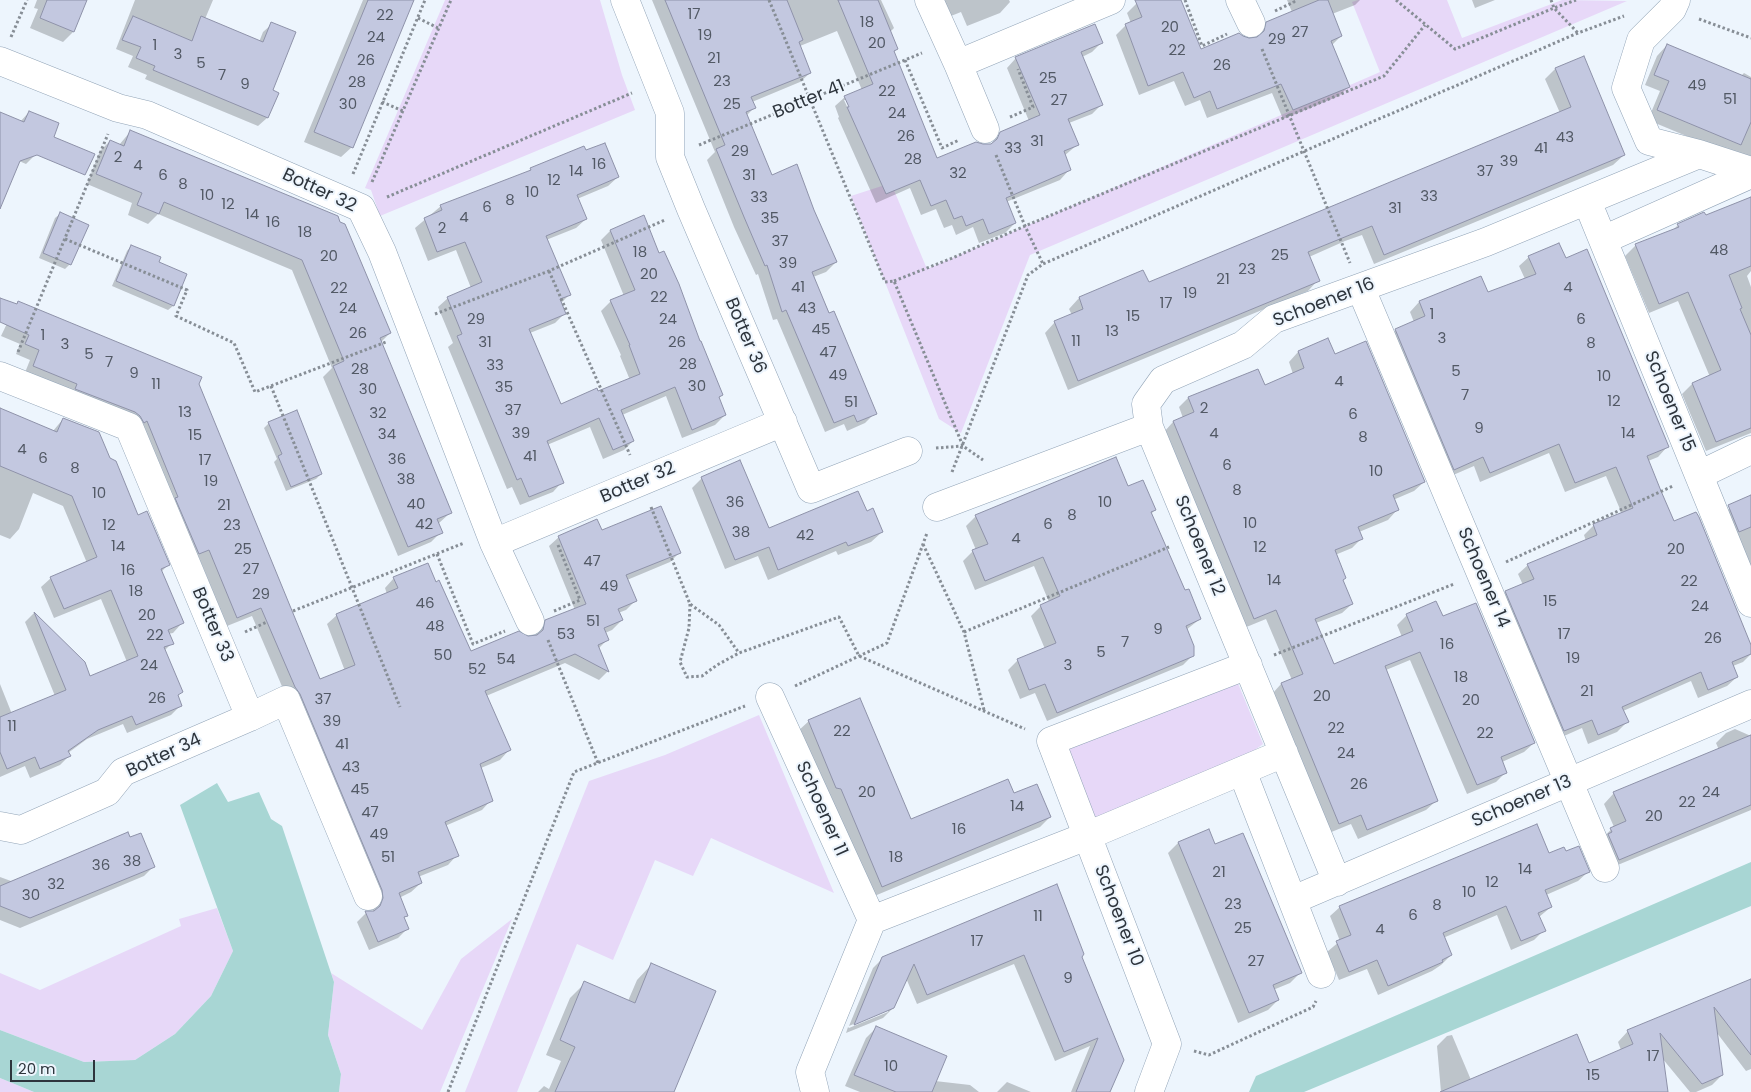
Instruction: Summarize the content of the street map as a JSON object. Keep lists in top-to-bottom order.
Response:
{
  "streets": {
    "street": [
      "Botter 32",
      "Schoener 16",
      "Botter 36",
      "Schoener 15",
      "Schoener 12",
      "Schoener 14",
      "Botter 33",
      "Botter 34",
      "Schoener 13",
      "Schoener 11",
      "Schoener 10"
    ],
    "path": ["Botter 41"]
  },
  "crossings": [
    ["Botter 41", "Botter 36"],
    ["Botter 32", "Botter 36"],
    ["Schoener 16", "Schoener 15"],
    ["Schoener 16", "Schoener 12"],
    ["Schoener 16", "Schoener 14"],
    ["Schoener 12", "Schoener 13"],
    ["Schoener 14", "Schoener 13"],
    ["Botter 33", "Botter 34"]
  ],
  "house_numbers": [
    "17",
    "22",
    "18",
    "20",
    "27",
    "19",
    "24",
    "29",
    "20",
    "1",
    "22",
    "3",
    "21",
    "26",
    "5",
    "26",
    "7",
    "25",
    "23",
    "28",
    "9",
    "49",
    "22",
    "51",
    "27",
    "30",
    "25",
    "24",
    "26",
    "43",
    "31",
    "33",
    "41",
    "29",
    "2",
    "28",
    "39",
    "16",
    "4",
    "14",
    "37",
    "32",
    "6",
    "31",
    "12",
    "8",
    "10",
    "10",
    "33",
    "33",
    "8",
    "12",
    "6",
    "31",
    "14",
    "4",
    "35",
    "16",
    "2",
    "18",
    "37",
    "48",
    "18",
    "25",
    "20",
    "39",
    "23",
    "20",
    "21",
    "41",
    "4",
    "22",
    "19",
    "22",
    "17",
    "24",
    "43",
    "1",
    "15",
    "29",
    "24",
    "6",
    "45",
    "13",
    "26",
    "1",
    "3",
    "11",
    "31",
    "26",
    "8",
    "3",
    "47",
    "5",
    "7",
    "28",
    "33",
    "28",
    "5",
    "9",
    "49",
    "10",
    "4",
    "11",
    "30",
    "35",
    "30",
    "7",
    "12",
    "51",
    "2",
    "37",
    "13",
    "32",
    "6",
    "9",
    "39",
    "4",
    "14",
    "34",
    "15",
    "8",
    "4",
    "41",
    "6",
    "36",
    "17",
    "6",
    "8",
    "10",
    "38",
    "19",
    "8",
    "10",
    "36",
    "10",
    "40",
    "21",
    "8",
    "10",
    "42",
    "6",
    "12",
    "23",
    "38",
    "42",
    "4",
    "14",
    "12",
    "25",
    "20",
    "47",
    "27",
    "16",
    "14",
    "22",
    "49",
    "18",
    "29",
    "15",
    "46",
    "24",
    "20",
    "51",
    "48",
    "9",
    "53",
    "17",
    "22",
    "26",
    "7",
    "16",
    "5",
    "50",
    "19",
    "54",
    "24",
    "3",
    "52",
    "18",
    "21",
    "20",
    "26",
    "37",
    "20",
    "39",
    "11",
    "22",
    "22",
    "22",
    "41",
    "24",
    "43",
    "26",
    "45",
    "20",
    "24",
    "22",
    "14",
    "47",
    "20",
    "16",
    "49",
    "51",
    "18",
    "38",
    "36",
    "14",
    "21",
    "12",
    "32",
    "10",
    "30",
    "23",
    "8",
    "6",
    "11",
    "25",
    "4",
    "17",
    "27",
    "9",
    "17",
    "10",
    "15"
  ],
  "scale_bar": "20 m"
}
